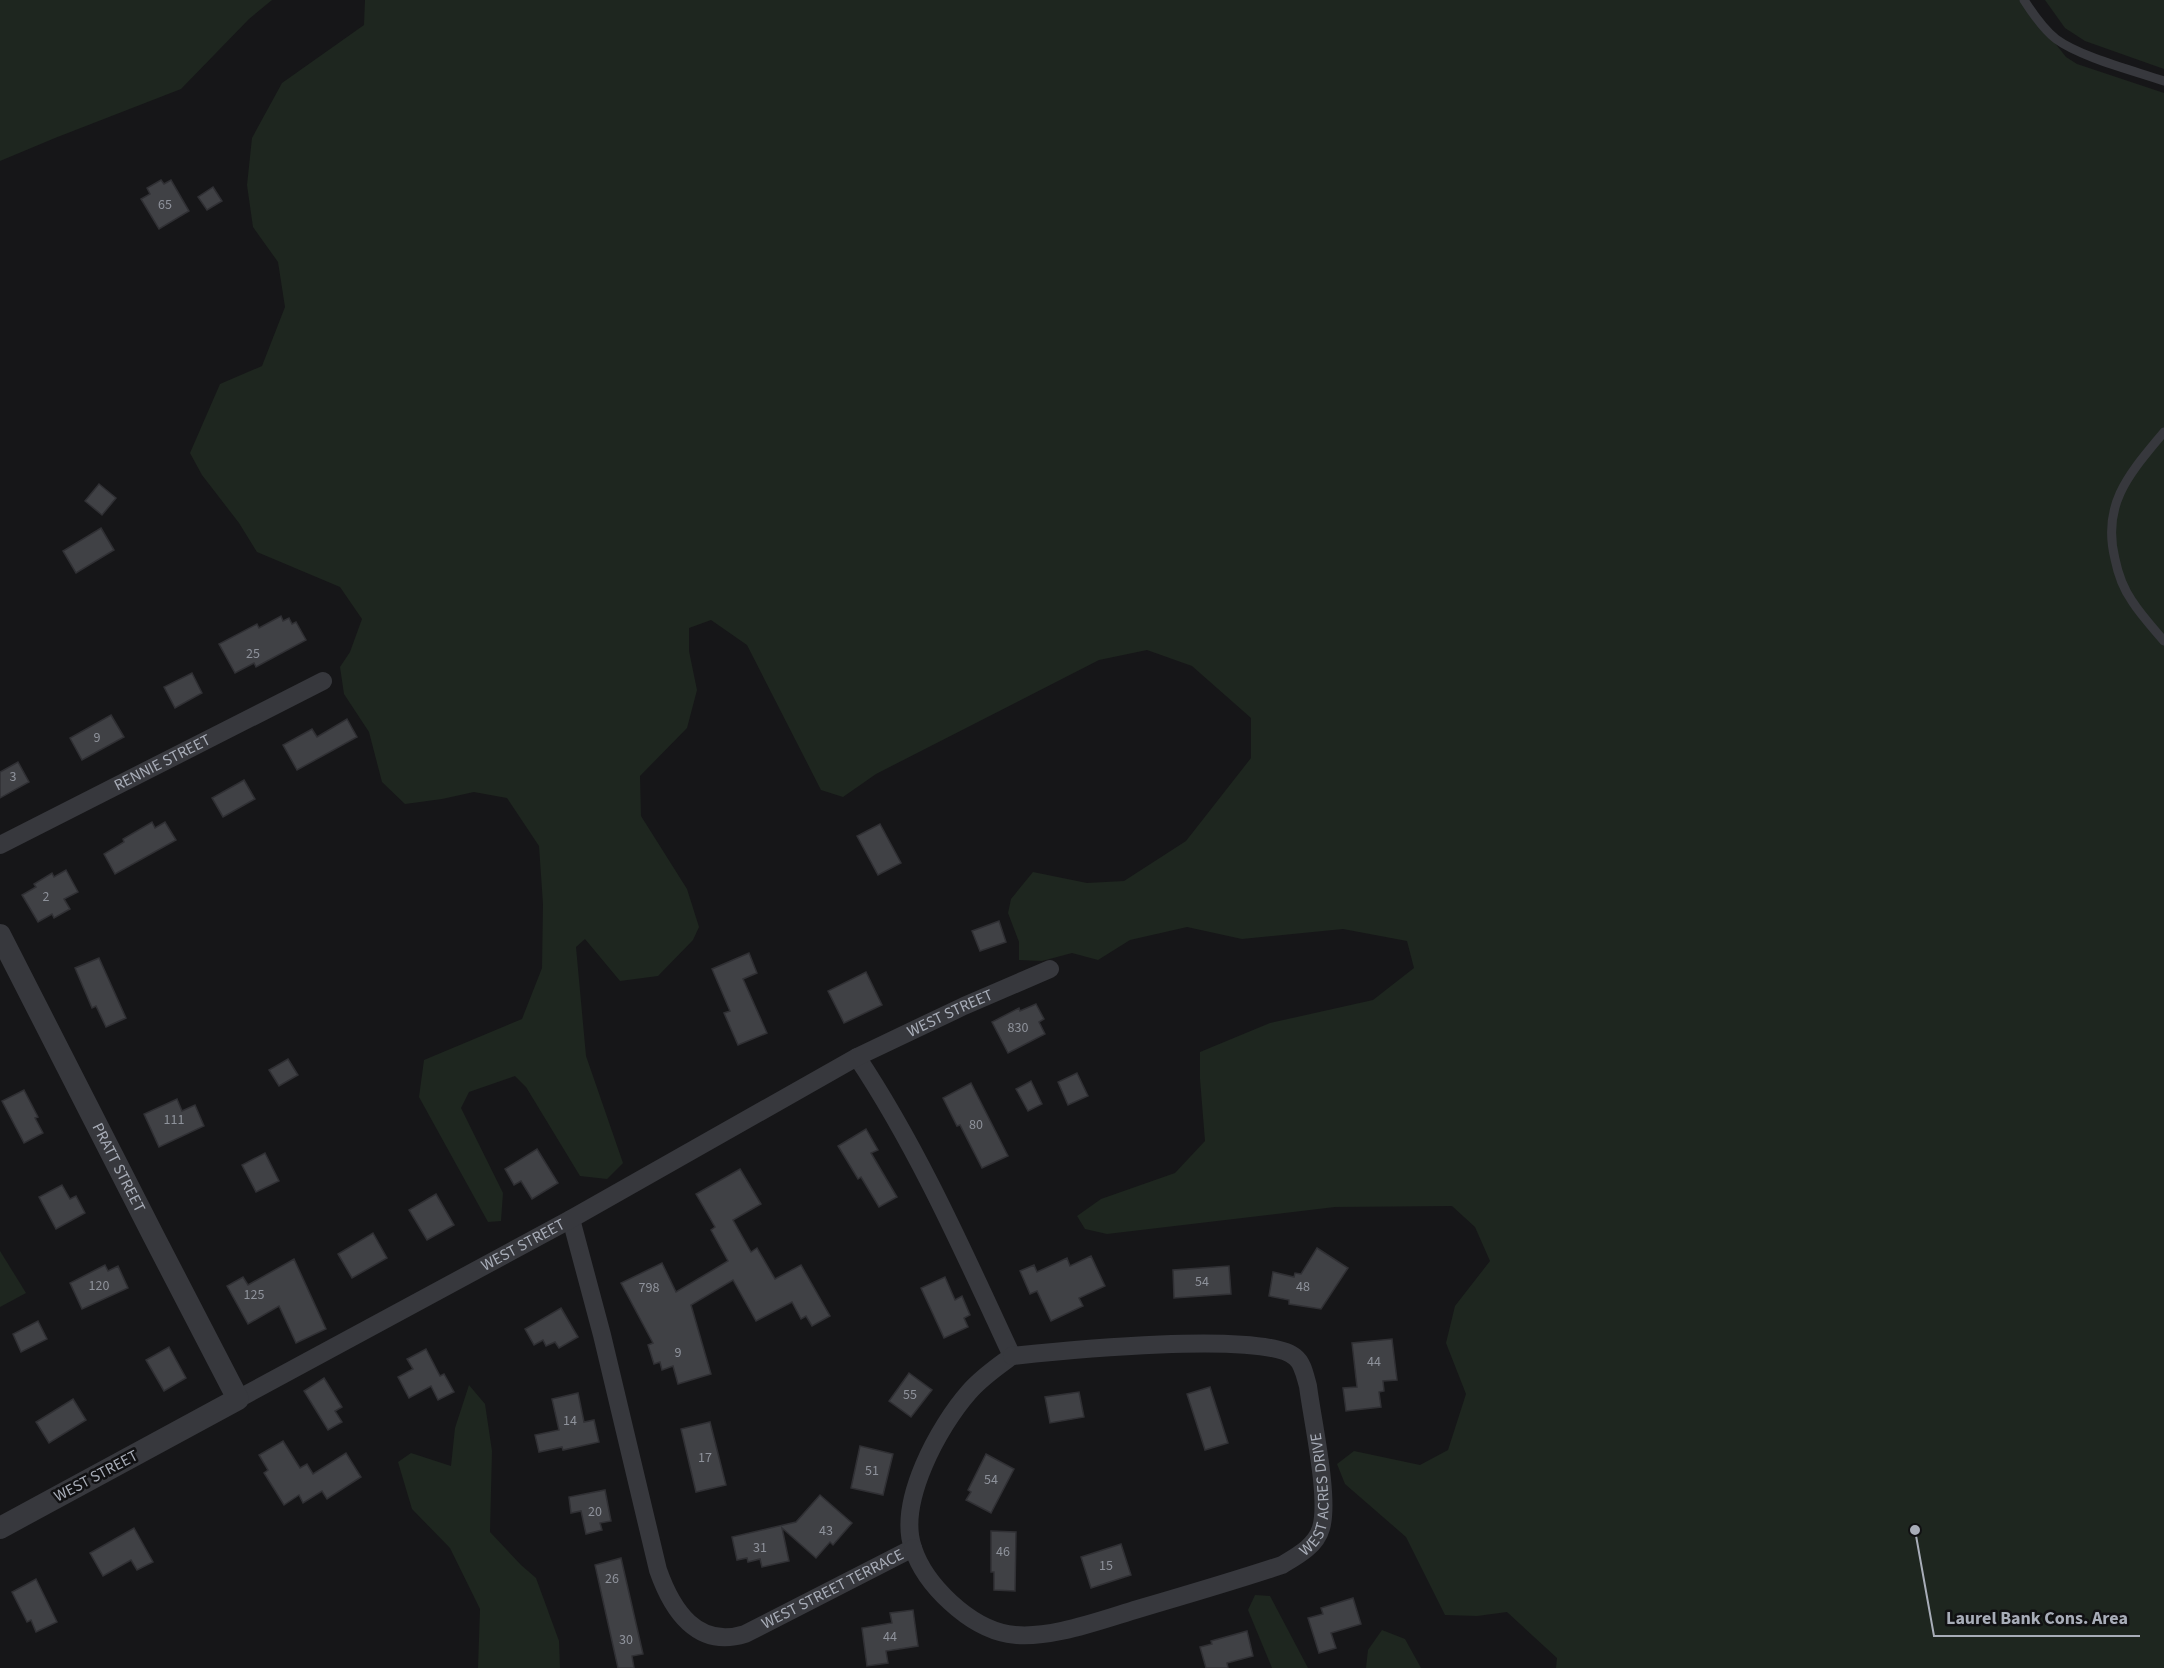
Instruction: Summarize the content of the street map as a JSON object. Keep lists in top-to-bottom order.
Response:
{
  "streets": {
    "street": [
      "RENNIE STREET",
      "WEST STREET",
      "PRATT STREET",
      "WEST ACRES DRIVE",
      "WEST STREET TERRACE"
    ]
  },
  "crossings": [
    ["WEST STREET", "PRATT STREET"],
    ["WEST STREET", "WEST STREET TERRACE"],
    ["WEST ACRES DRIVE", "WEST STREET TERRACE"]
  ],
  "places": ["Laurel Bank Cons. Area"],
  "house_numbers": [
    "65",
    "25",
    "9",
    "3",
    "2",
    "830",
    "111",
    "80",
    "54",
    "120",
    "48",
    "798",
    "125",
    "9",
    "44",
    "55",
    "14",
    "17",
    "51",
    "54",
    "20",
    "43",
    "31",
    "46",
    "15",
    "26",
    "44",
    "30"
  ]
}
